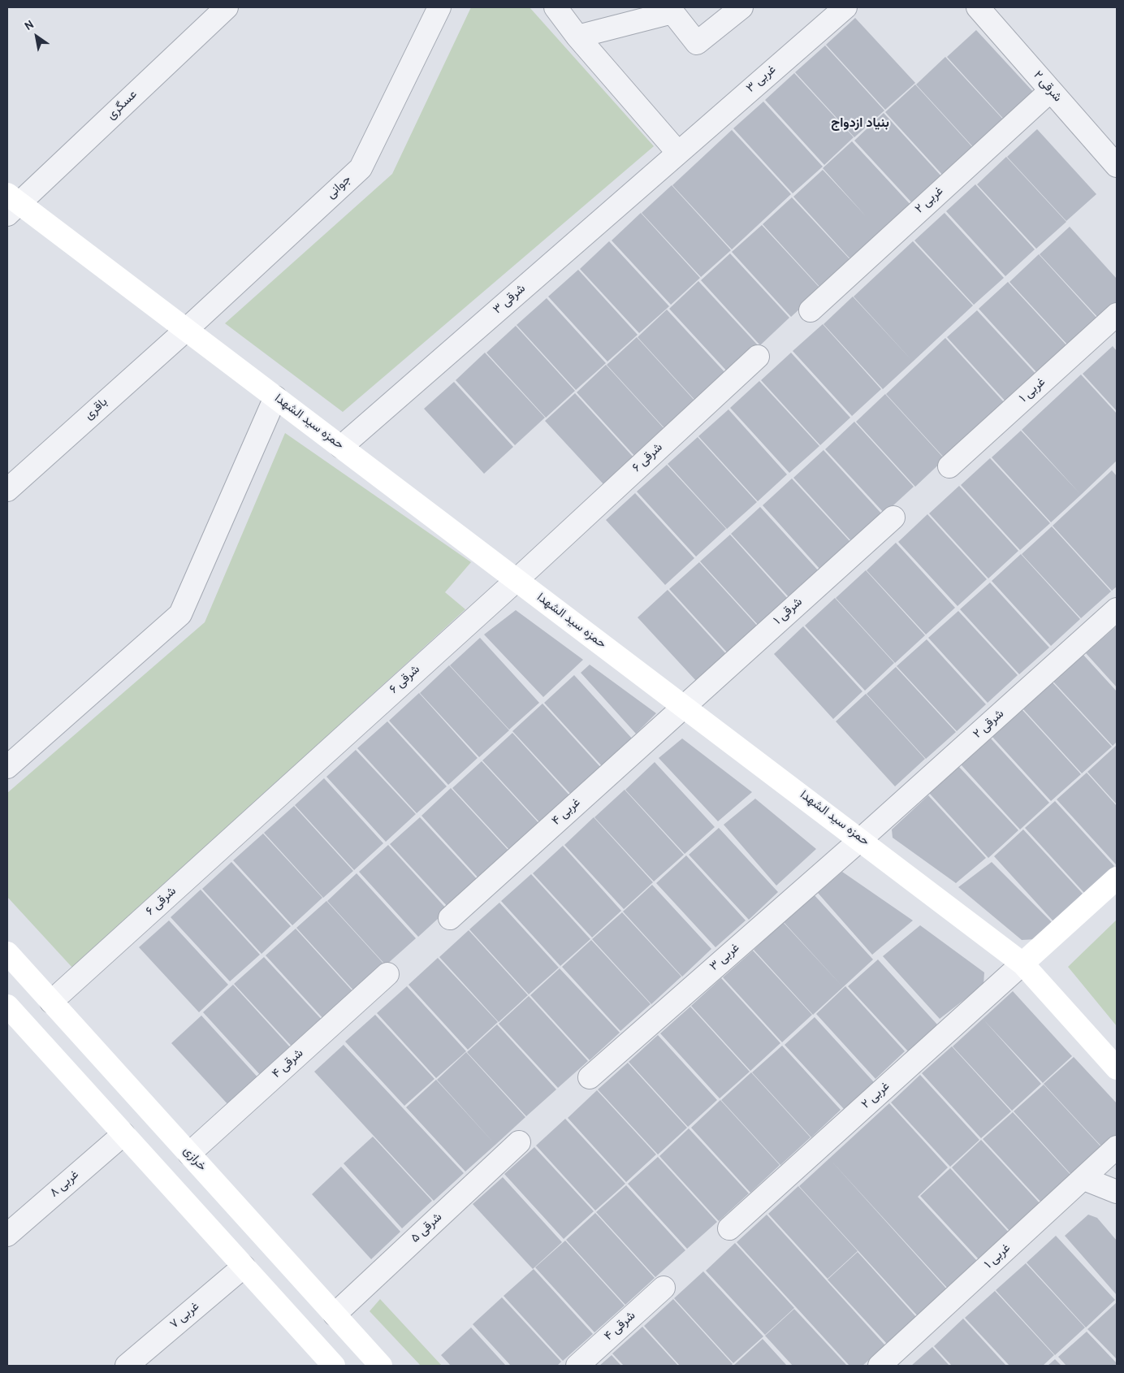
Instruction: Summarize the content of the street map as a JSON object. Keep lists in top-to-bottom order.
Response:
{
  "streets": {
    "street": [
      "۳ غربی",
      "۲ شرقی",
      "عسگری",
      "جوانی",
      "۲ غربی",
      "۳ شرقی",
      "۱ غربی",
      "باقری",
      "حمزه سید الشهدا",
      "۶ شرقی",
      "۱ شرقی",
      "۴ غربی",
      "۴ شرقی",
      "خرازی",
      "۸ غربی",
      "۵ شرقی",
      "۷ غربی"
    ]
  },
  "crossings": [
    ["۳ غربی", "۲ شرقی"],
    ["۳ غربی", "۳ شرقی"],
    ["۳ غربی", "حمزه سید الشهدا"],
    ["۲ شرقی", "۲ غربی"],
    ["۲ شرقی", "حمزه سید الشهدا"],
    ["عسگری", "حمزه سید الشهدا"],
    ["جوانی", "باقری"],
    ["جوانی", "حمزه سید الشهدا"],
    ["۲ غربی", "حمزه سید الشهدا"],
    ["۳ شرقی", "حمزه سید الشهدا"],
    ["باقری", "حمزه سید الشهدا"],
    ["حمزه سید الشهدا", "۶ شرقی"],
    ["حمزه سید الشهدا", "۱ شرقی"],
    ["حمزه سید الشهدا", "۴ غربی"],
    ["۶ شرقی", "خرازی"],
    ["۱ شرقی", "۴ غربی"],
    ["۴ شرقی", "خرازی"],
    ["خرازی", "۵ شرقی"]
  ],
  "districts": ["بنیاد ازدواج"],
  "north": "top left"
}
